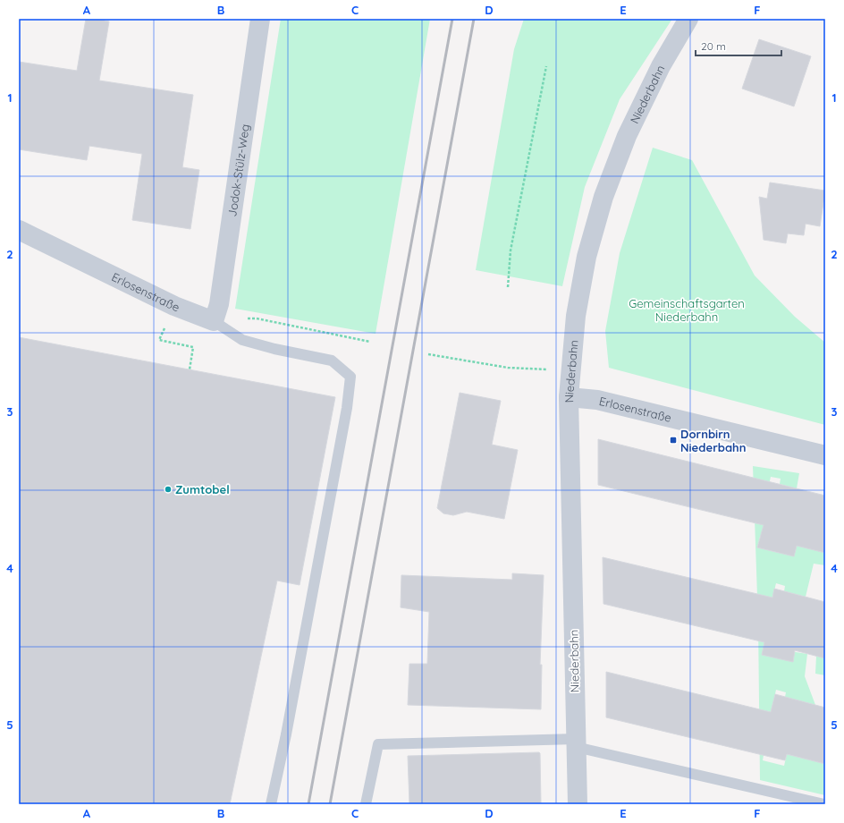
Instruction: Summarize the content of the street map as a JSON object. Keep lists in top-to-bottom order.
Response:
{
  "streets": {
    "street": ["Niederbahn", "Jodok-Stülz-Weg", "Erlosenstraße"]
  },
  "crossings": [
    ["Niederbahn", "Erlosenstraße"],
    ["Jodok-Stülz-Weg", "Erlosenstraße"]
  ],
  "parks": ["Gemeinschaftsgarten Niederbahn"],
  "places": {
    "transit": ["Dornbirn Niederbahn"],
    "other": ["Zumtobel"]
  },
  "scale_bar": "20 m",
  "grid": {
    "columns": [
      "A",
      "B",
      "C",
      "D",
      "E",
      "F"
    ],
    "rows": [
      "1",
      "2",
      "3",
      "4",
      "5"
    ]
  }
}
